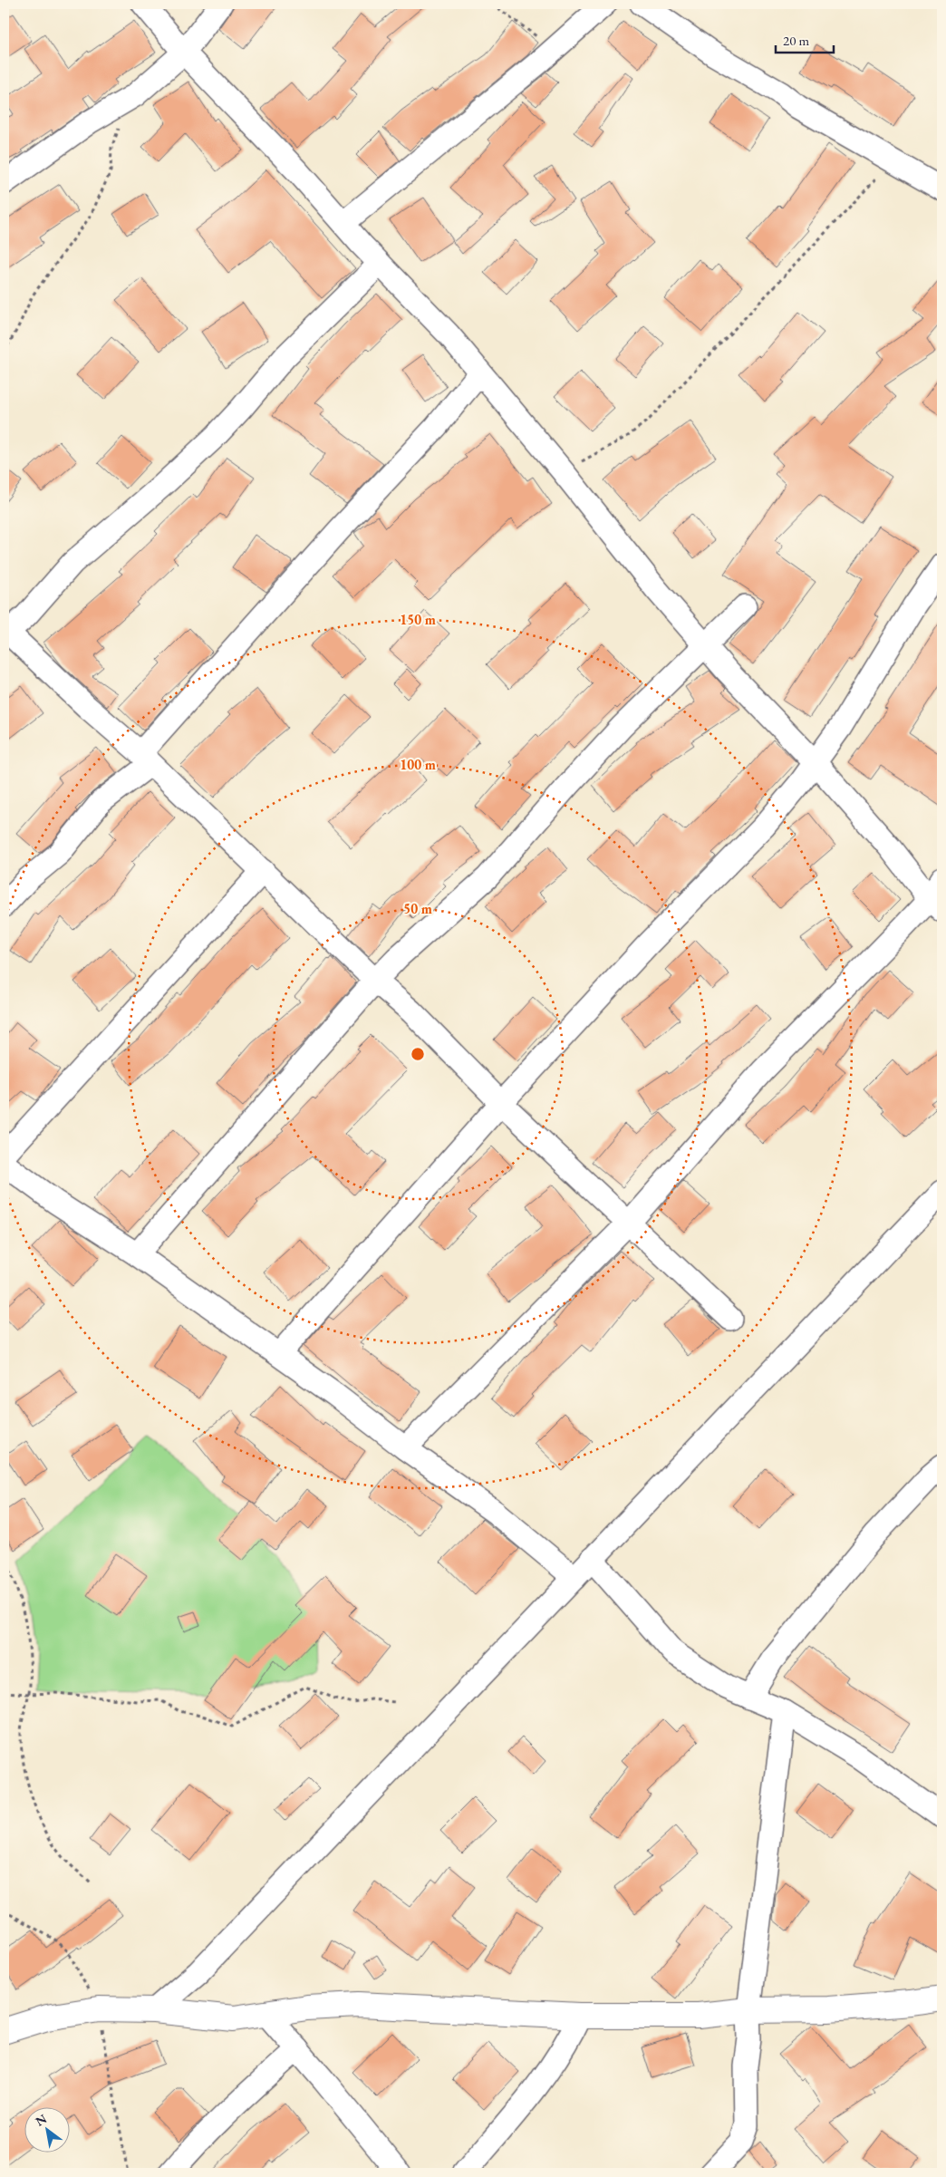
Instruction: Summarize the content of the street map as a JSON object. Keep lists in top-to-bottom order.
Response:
{
  "scale_bar": "20 m",
  "north": "top left",
  "rings": ["150 m", "100 m", "50 m"]
}
